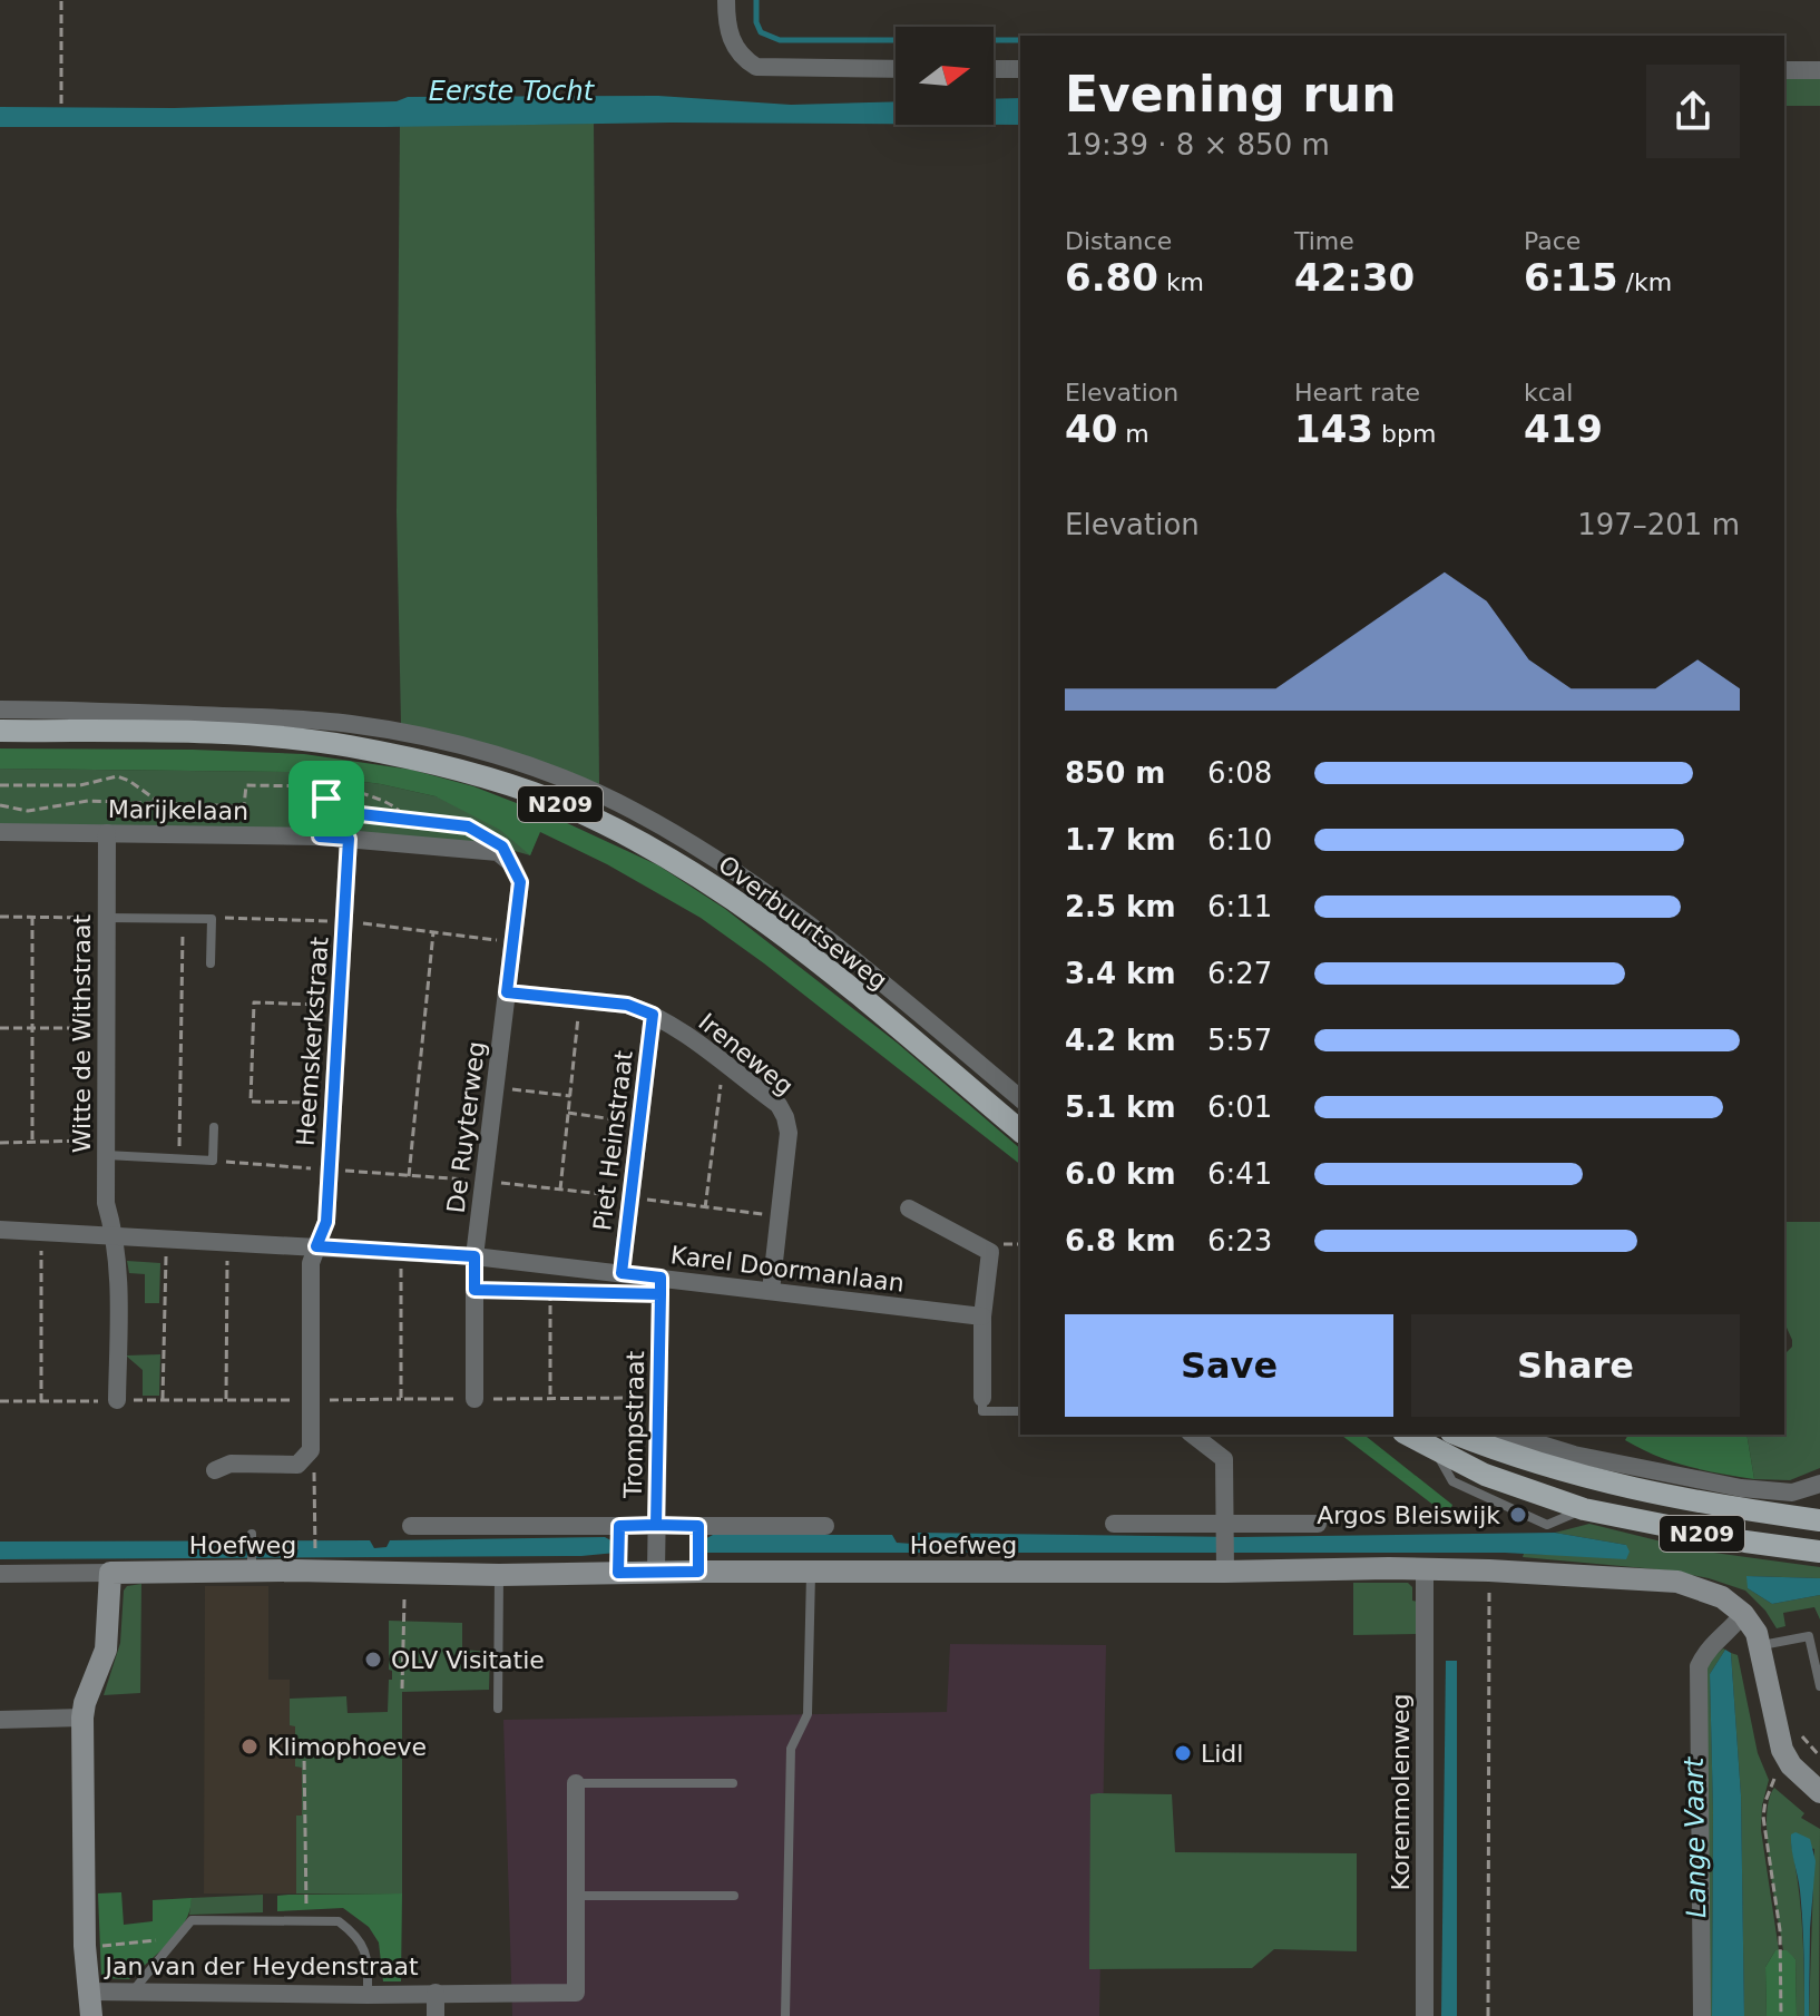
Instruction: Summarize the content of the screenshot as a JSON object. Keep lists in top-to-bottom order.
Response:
{
  "streets": {
    "main road": ["N209", "Overbuurtseweg"],
    "street": [
      "Marijkelaan",
      "Witte de Withstraat",
      "Heemskerkstraat",
      "Ireneweg",
      "De Ruyterweg",
      "Piet Heinstraat",
      "Karel Doormanlaan",
      "Trompstraat",
      "Hoefweg",
      "Korenmolenweg",
      "Jan van der Heydenstraat"
    ]
  },
  "crossings": [
    ["Marijkelaan", "Witte de Withstraat"],
    ["Marijkelaan", "Heemskerkstraat"],
    ["Marijkelaan", "De Ruyterweg"],
    ["Witte de Withstraat", "Karel Doormanlaan"],
    ["Heemskerkstraat", "Karel Doormanlaan"],
    ["Ireneweg", "De Ruyterweg"],
    ["Ireneweg", "Piet Heinstraat"],
    ["Ireneweg", "Karel Doormanlaan"],
    ["De Ruyterweg", "Karel Doormanlaan"],
    ["Piet Heinstraat", "Karel Doormanlaan"],
    ["Karel Doormanlaan", "Trompstraat"],
    ["Trompstraat", "Hoefweg"],
    ["Hoefweg", "Korenmolenweg"],
    ["Hoefweg", "Jan van der Heydenstraat"]
  ],
  "water": ["Eerste Tocht", "Lange Vaart"],
  "places": [
    "Argos Bleiswijk",
    "OLV Visitatie",
    "Klimophoeve",
    "Lidl"
  ],
  "north": "right",
  "page": {
    "heading": ["Evening run", "19:39 · 8 × 850 m"],
    "stats": [
      ["Distance", "6.80 km"],
      ["Time", "42:30"],
      ["Pace", "6:15 /km"],
      ["Elevation", "40 m"],
      ["Heart rate", "143 bpm"],
      ["kcal", "419"]
    ],
    "chart": ["Elevation", "197–201 m"],
    "list": [
      {
        "name": "850 m",
        "note": "6:08"
      },
      {
        "name": "1.7 km",
        "note": "6:10"
      },
      {
        "name": "2.5 km",
        "note": "6:11"
      },
      {
        "name": "3.4 km",
        "note": "6:27"
      },
      {
        "name": "4.2 km",
        "note": "5:57"
      },
      {
        "name": "5.1 km",
        "note": "6:01"
      },
      {
        "name": "6.0 km",
        "note": "6:41"
      },
      {
        "name": "6.8 km",
        "note": "6:23"
      }
    ],
    "buttons": ["Save", "Share"]
  }
}
